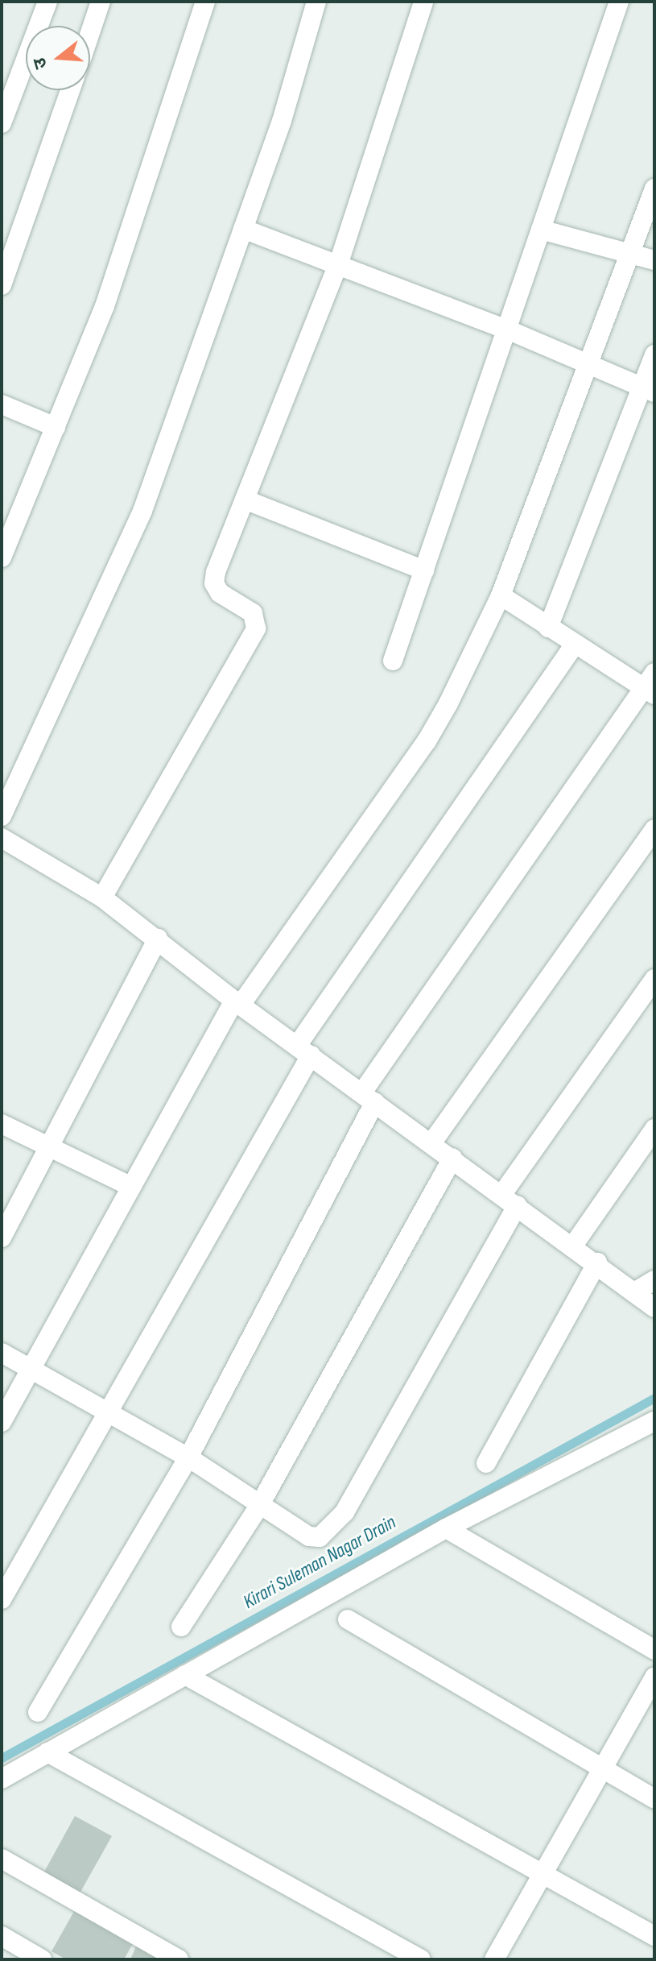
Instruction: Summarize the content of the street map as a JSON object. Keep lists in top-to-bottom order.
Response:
{
  "water": ["Kirari Suleman Nagar Drain"],
  "north": "left"
}
